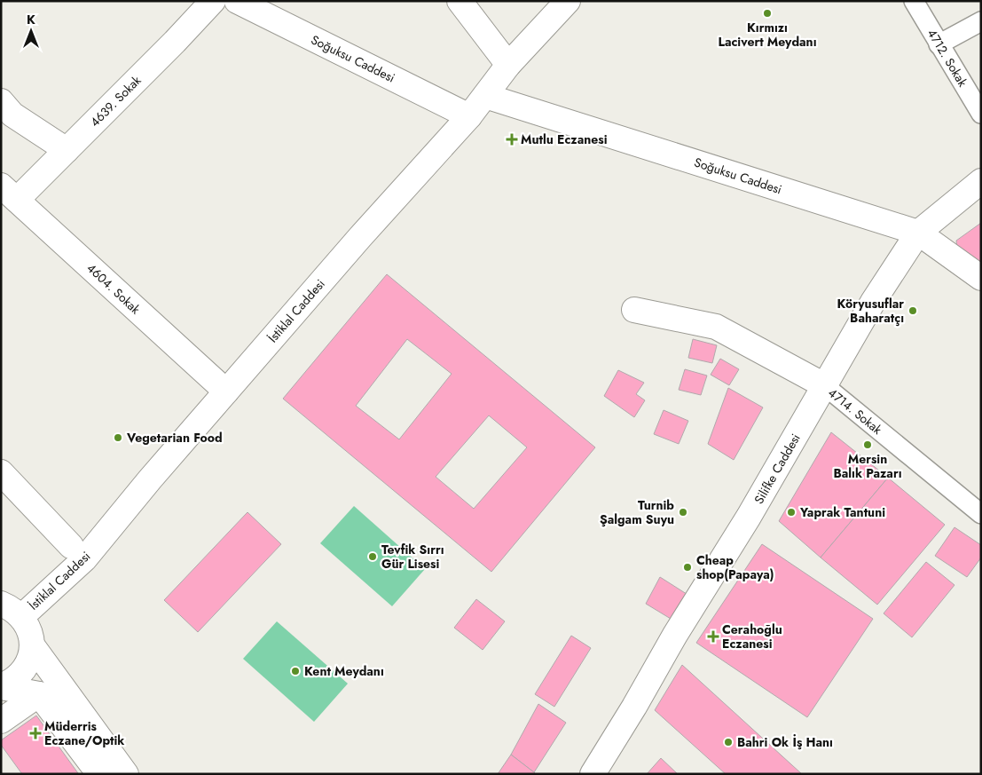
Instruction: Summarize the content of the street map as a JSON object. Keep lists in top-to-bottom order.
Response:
{
  "streets": {
    "street": [
      "4712. Sokak",
      "Soğuksu Caddesi",
      "4639. Sokak",
      "4604. Sokak",
      "İstiklal Caddesi",
      "4714. Sokak",
      "Silifke Caddesi"
    ]
  },
  "crossings": [
    ["Soğuksu Caddesi", "İstiklal Caddesi"],
    ["Soğuksu Caddesi", "Silifke Caddesi"],
    ["4639. Sokak", "4604. Sokak"],
    ["4604. Sokak", "İstiklal Caddesi"],
    ["4714. Sokak", "Silifke Caddesi"]
  ],
  "places": {
    "other": [
      "Kırmızı Lacivert Meydanı",
      "Köryusuflar Baharatçı",
      "Vegetarian Food",
      "Mersin Balık Pazarı",
      "Turnib Şalgam Suyu",
      "Yaprak Tantuni",
      "Tevfik Sırrı Gür Lisesi",
      "Cheap shop(Papaya)",
      "Kent Meydanı",
      "Bahri Ok İş Hanı"
    ],
    "health": ["Mutlu Eczanesi", "Cerahoğlu Eczanesi", "Müderris Eczane/Optik"]
  },
  "north": "top"
}
